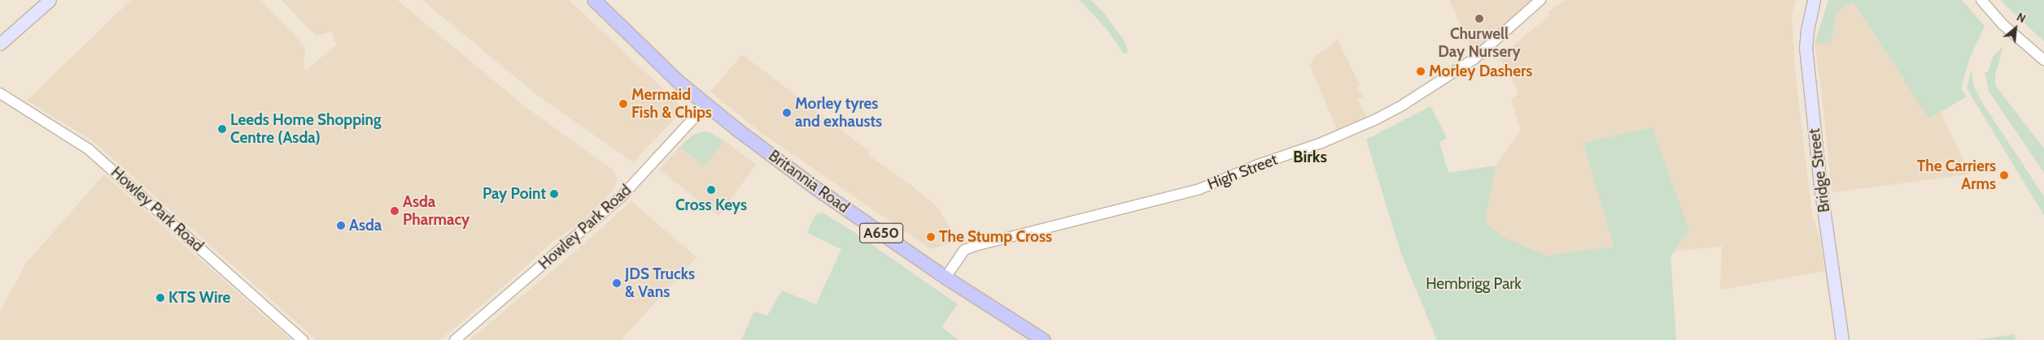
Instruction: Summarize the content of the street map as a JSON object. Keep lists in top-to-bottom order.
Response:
{
  "streets": {
    "main road": ["Bridge Street", "Britannia Road", "A650"],
    "street": ["High Street", "Howley Park Road"]
  },
  "crossings": [
    ["High Street", "Britannia Road"],
    ["Britannia Road", "Howley Park Road"]
  ],
  "districts": ["Birks"],
  "parks": ["Hembrigg Park"],
  "places": [
    "Churwell Day Nursery",
    "Morley Dashers",
    "Mermaid Fish & Chips",
    "Morley tyres and exhausts",
    "Leeds Home Shopping Centre (Asda)",
    "The Carriers Arms",
    "Cross Keys",
    "Pay Point",
    "Asda Pharmacy",
    "Asda",
    "The Stump Cross",
    "JDS Trucks & Vans",
    "KTS Wire"
  ],
  "north": "top right"
}
